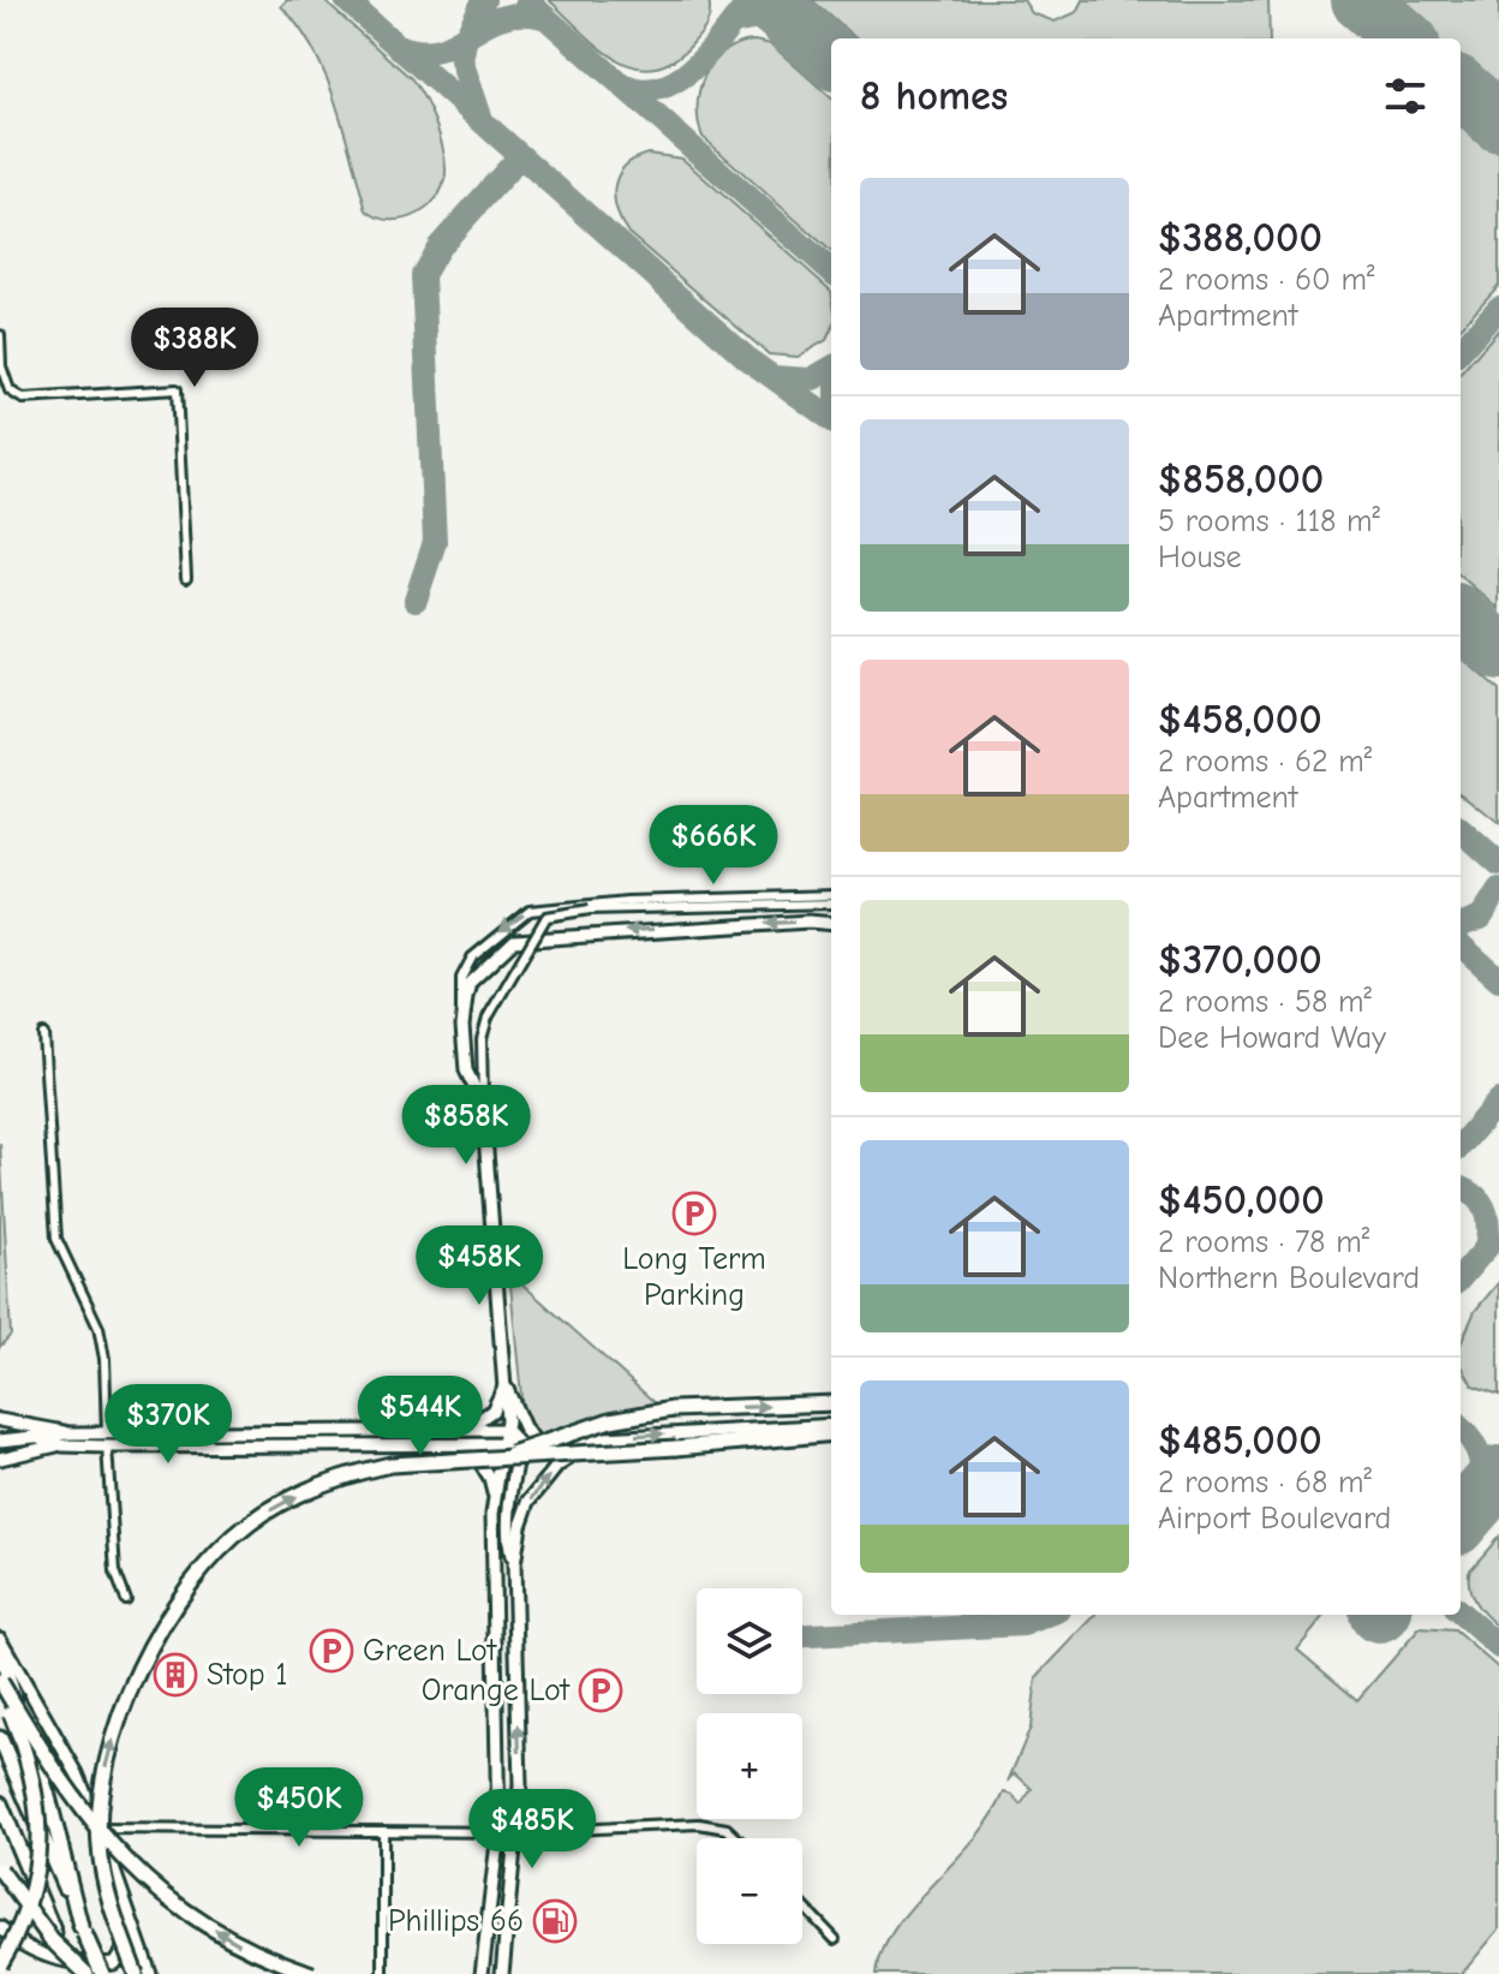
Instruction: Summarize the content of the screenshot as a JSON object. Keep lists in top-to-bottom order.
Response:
{
  "places": {
    "parking": ["Long Term Parking", "Green Lot", "Orange Lot"],
    "building": ["Stop 1"],
    "fuel station": ["Phillips 66"]
  },
  "page": {
    "heading": "8 homes",
    "list": [
      {
        "name": "$388,000",
        "note": "2 rooms · 60 m² · Apartment"
      },
      {
        "name": "$858,000",
        "note": "5 rooms · 118 m² · House"
      },
      {
        "name": "$458,000",
        "note": "2 rooms · 62 m² · Apartment"
      },
      {
        "name": "$370,000",
        "note": "2 rooms · 58 m² · Dee Howard Way"
      },
      {
        "name": "$450,000",
        "note": "2 rooms · 78 m² · Northern Boulevard"
      },
      {
        "name": "$485,000",
        "note": "2 rooms · 68 m² · Airport Boulevard"
      }
    ],
    "price": [
      "$388K",
      "$666K",
      "$858K",
      "$458K",
      "$544K",
      "$370K",
      "$450K",
      "$485K"
    ],
    "map_buttons": ["+", "−"]
  }
}
